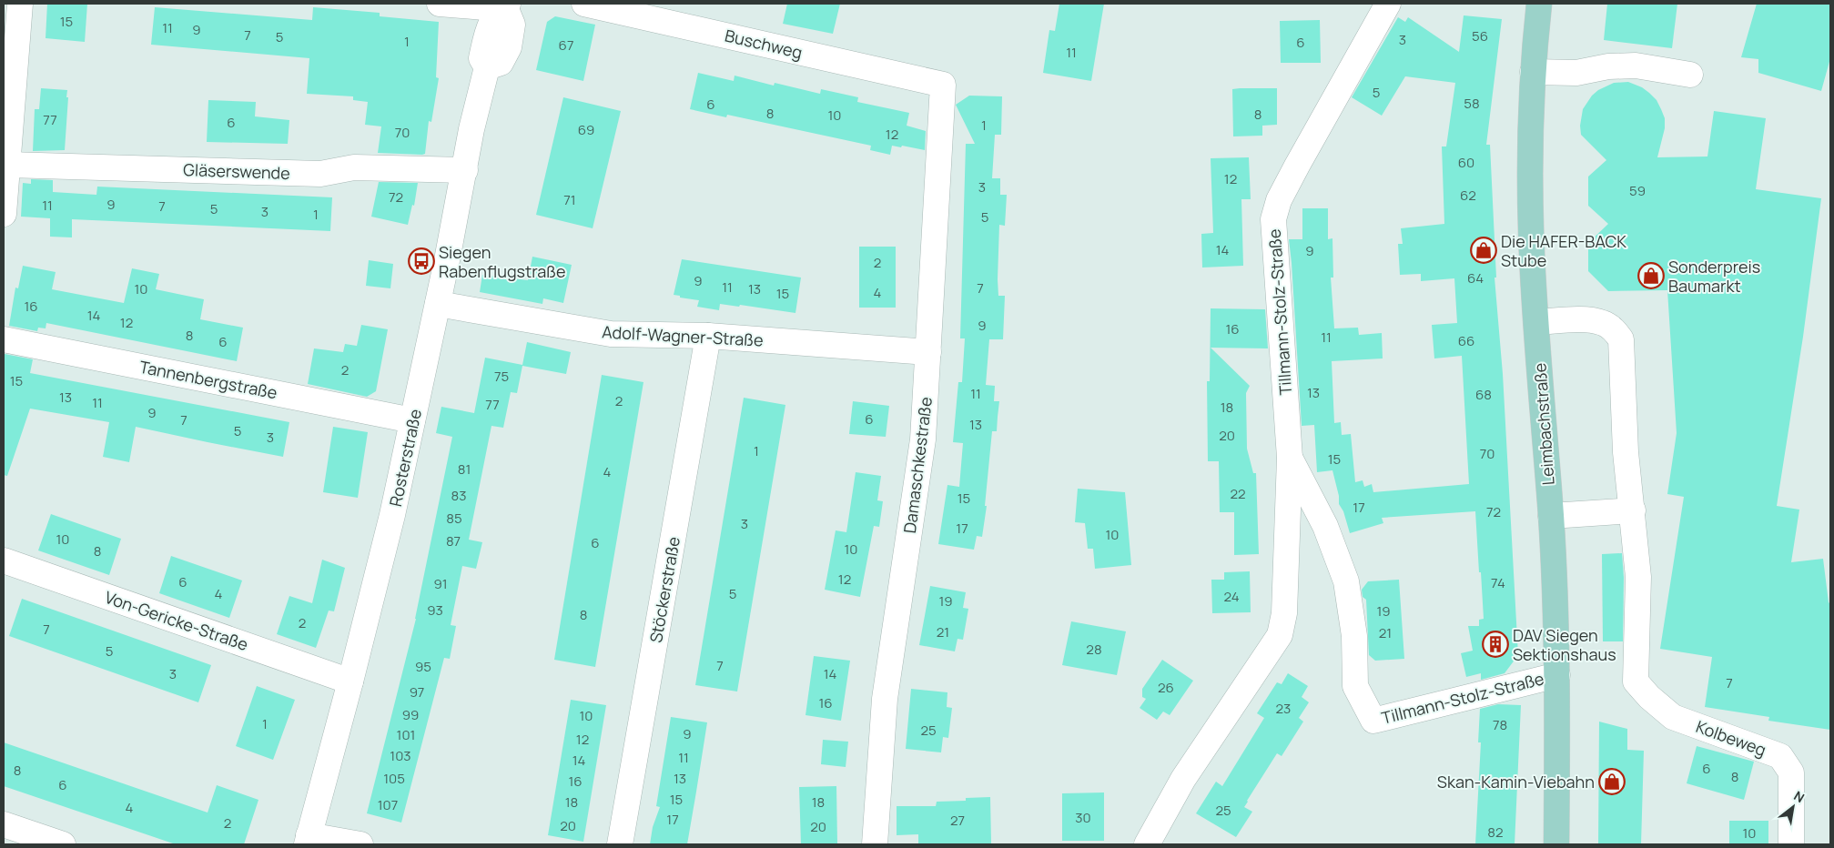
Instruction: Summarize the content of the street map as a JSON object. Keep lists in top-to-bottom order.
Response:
{
  "streets": {
    "main road": ["Leimbachstraße"],
    "street": [
      "Buschweg",
      "Gläserswende",
      "Tillmann-Stolz-Straße",
      "Adolf-Wagner-Straße",
      "Tannenbergstraße",
      "Rosterstraße",
      "Damaschkestraße",
      "Stöckerstraße",
      "Von-Gericke-Straße",
      "Kolbeweg"
    ]
  },
  "crossings": [
    ["Buschweg", "Damaschkestraße"],
    ["Gläserswende", "Rosterstraße"],
    ["Tillmann-Stolz-Straße", "Leimbachstraße"],
    ["Adolf-Wagner-Straße", "Rosterstraße"],
    ["Adolf-Wagner-Straße", "Damaschkestraße"],
    ["Adolf-Wagner-Straße", "Stöckerstraße"],
    ["Tannenbergstraße", "Rosterstraße"],
    ["Rosterstraße", "Von-Gericke-Straße"]
  ],
  "places": {
    "shop": ["Die HAFER-BACK Stube", "Sonderpreis Baumarkt", "Skan-Kamin-Viebahn"],
    "bus stop": ["Siegen Rabenflugstraße"],
    "building": ["DAV Siegen Sektionshaus"]
  },
  "house_numbers": [
    "15",
    "11",
    "9",
    "7",
    "56",
    "5",
    "3",
    "1",
    "6",
    "67",
    "11",
    "5",
    "58",
    "6",
    "8",
    "8",
    "10",
    "77",
    "6",
    "1",
    "69",
    "70",
    "12",
    "60",
    "12",
    "3",
    "59",
    "62",
    "72",
    "71",
    "9",
    "11",
    "7",
    "5",
    "3",
    "1",
    "5",
    "14",
    "9",
    "2",
    "64",
    "9",
    "11",
    "7",
    "10",
    "13",
    "4",
    "15",
    "16",
    "14",
    "12",
    "9",
    "16",
    "8",
    "11",
    "66",
    "6",
    "2",
    "75",
    "15",
    "13",
    "11",
    "68",
    "13",
    "2",
    "11",
    "77",
    "18",
    "9",
    "6",
    "7",
    "13",
    "5",
    "20",
    "3",
    "1",
    "70",
    "15",
    "81",
    "4",
    "22",
    "83",
    "15",
    "17",
    "72",
    "85",
    "3",
    "17",
    "10",
    "10",
    "87",
    "6",
    "10",
    "8",
    "12",
    "6",
    "74",
    "91",
    "4",
    "5",
    "24",
    "19",
    "93",
    "19",
    "8",
    "2",
    "7",
    "21",
    "21",
    "28",
    "5",
    "7",
    "95",
    "3",
    "14",
    "7",
    "26",
    "97",
    "16",
    "23",
    "99",
    "10",
    "1",
    "78",
    "25",
    "9",
    "101",
    "12",
    "103",
    "11",
    "14",
    "6",
    "8",
    "8",
    "105",
    "13",
    "16",
    "6",
    "15",
    "18",
    "18",
    "107",
    "4",
    "25",
    "30",
    "17",
    "27",
    "2",
    "20",
    "20",
    "82",
    "10"
  ],
  "north": "top right"
}
